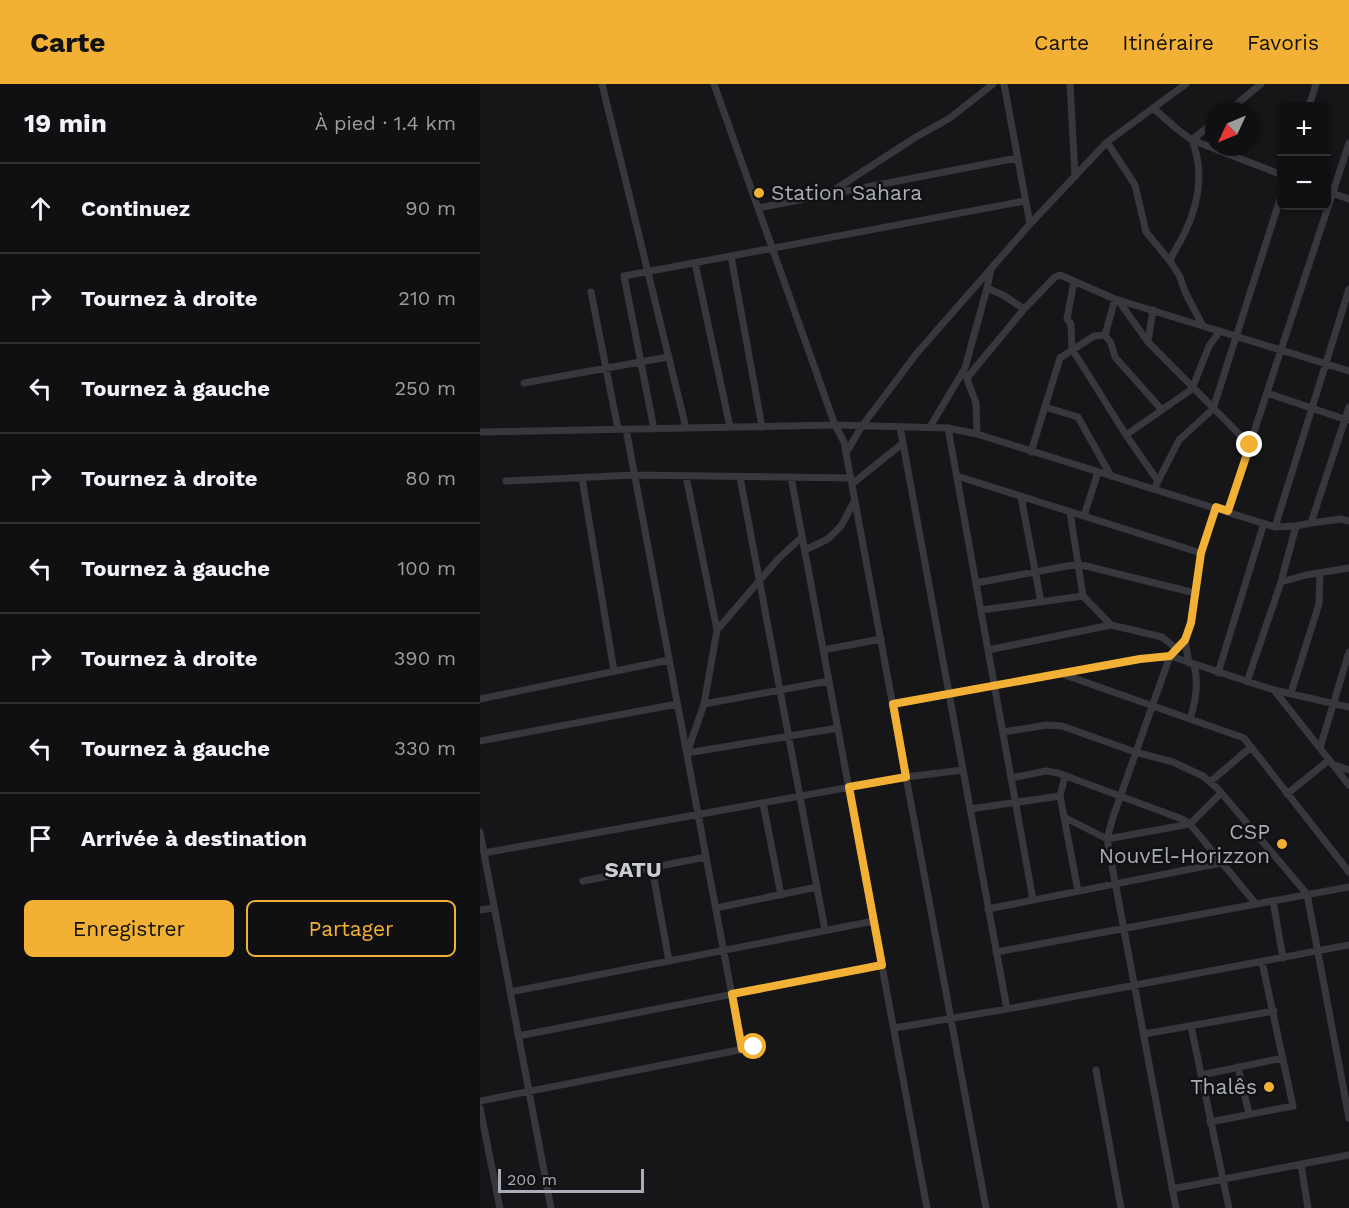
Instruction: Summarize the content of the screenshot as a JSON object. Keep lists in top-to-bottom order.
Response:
{
  "districts": ["SATU"],
  "places": ["Station Sahara", "CSP NouvEl-Horizzon", "Thalês"],
  "scale_bar": "200 m",
  "north": "bottom left",
  "page": {
    "header": "Carte",
    "nav": ["Carte", "Itinéraire", "Favoris"],
    "heading": ["19 min", "À pied · 1.4 km"],
    "map_buttons": ["+", "−"],
    "list": [
      ["Continuez", "90 m"],
      ["Tournez à droite", "210 m"],
      ["Tournez à gauche", "250 m"],
      ["Tournez à droite", "80 m"],
      ["Tournez à gauche", "100 m"],
      ["Tournez à droite", "390 m"],
      ["Tournez à gauche", "330 m"],
      "Arrivée à destination"
    ],
    "buttons": ["Enregistrer", "Partager"],
    "scale": "200 m"
  }
}
